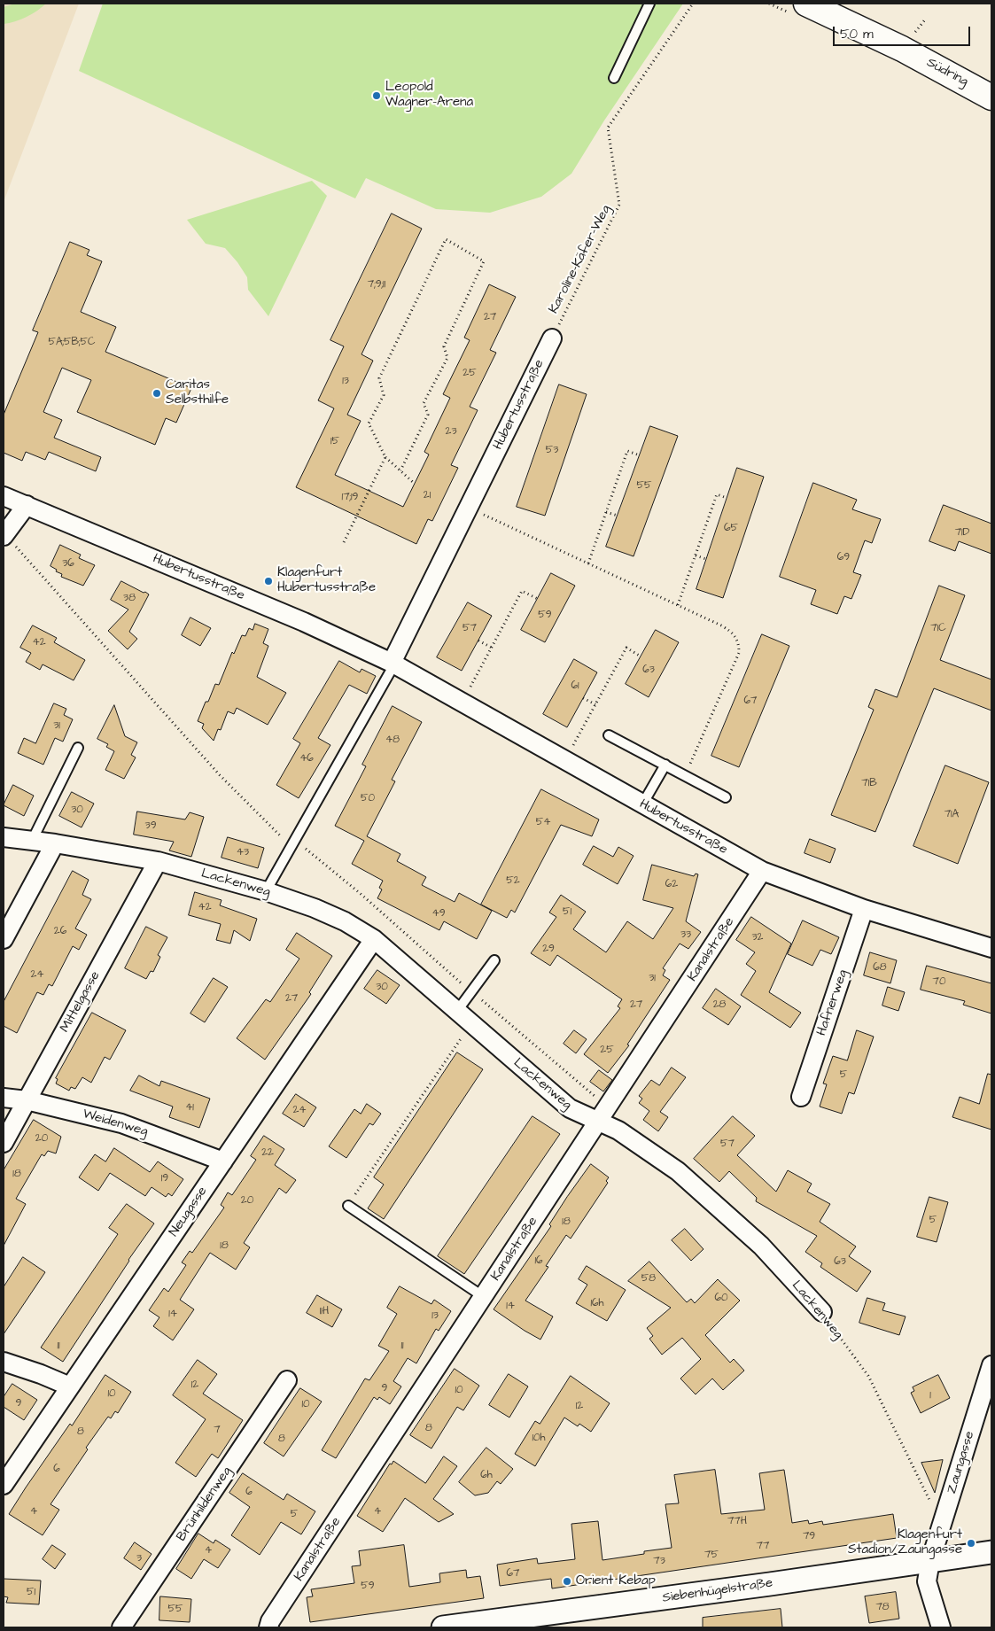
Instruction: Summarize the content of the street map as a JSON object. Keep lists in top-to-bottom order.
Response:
{
  "streets": {
    "main road": ["Südring"],
    "street": [
      "Hubertusstraße",
      "Lackenweg",
      "Kanalstraße",
      "Mittelgasse",
      "Hafnerweg",
      "Weidenweg",
      "Neugasse",
      "Zaungasse",
      "Brünhildenweg",
      "Siebenhügelstraße"
    ],
    "path": ["Karoline-Käfer-Weg"]
  },
  "crossings": [
    ["Karoline-Käfer-Weg", "Hubertusstraße"],
    ["Hubertusstraße", "Lackenweg"],
    ["Hubertusstraße", "Kanalstraße"],
    ["Hubertusstraße", "Hafnerweg"],
    ["Lackenweg", "Kanalstraße"],
    ["Lackenweg", "Mittelgasse"],
    ["Lackenweg", "Neugasse"],
    ["Lackenweg", "Zaungasse"],
    ["Mittelgasse", "Weidenweg"],
    ["Weidenweg", "Neugasse"],
    ["Zaungasse", "Siebenhügelstraße"]
  ],
  "places": [
    "Leopold Wagner-Arena",
    "Caritas Selbsthilfe",
    "Klagenfurt Hubertusstraße",
    "Klagenfurt Stadion/Zaungasse",
    "Orient Kebap"
  ],
  "house_numbers": [
    "7;9;11",
    "27",
    "5A;5B;5C",
    "25",
    "13",
    "23",
    "15",
    "53",
    "55",
    "21",
    "17;19",
    "65",
    "71D",
    "69",
    "36",
    "38",
    "59",
    "57",
    "71C",
    "42",
    "63",
    "61",
    "67",
    "31",
    "48",
    "46",
    "71B",
    "50",
    "30",
    "71A",
    "54",
    "39",
    "43",
    "52",
    "62",
    "42",
    "51",
    "49",
    "26",
    "33",
    "32",
    "29",
    "68",
    "24",
    "31",
    "70",
    "30",
    "27",
    "27",
    "28",
    "25",
    "5",
    "41",
    "24",
    "20",
    "57",
    "22",
    "18",
    "19",
    "20",
    "5",
    "18",
    "18",
    "16",
    "63",
    "58",
    "60",
    "16h",
    "14",
    "11H",
    "14",
    "13",
    "11",
    "11",
    "12",
    "9",
    "10",
    "10",
    "1",
    "9",
    "10",
    "12",
    "8",
    "7",
    "8",
    "10h",
    "8",
    "6",
    "6h",
    "6",
    "4",
    "4",
    "5",
    "77H",
    "79",
    "77",
    "4",
    "75",
    "3",
    "73",
    "67",
    "59",
    "51",
    "78",
    "55"
  ],
  "scale_bar": "50 m"
}
